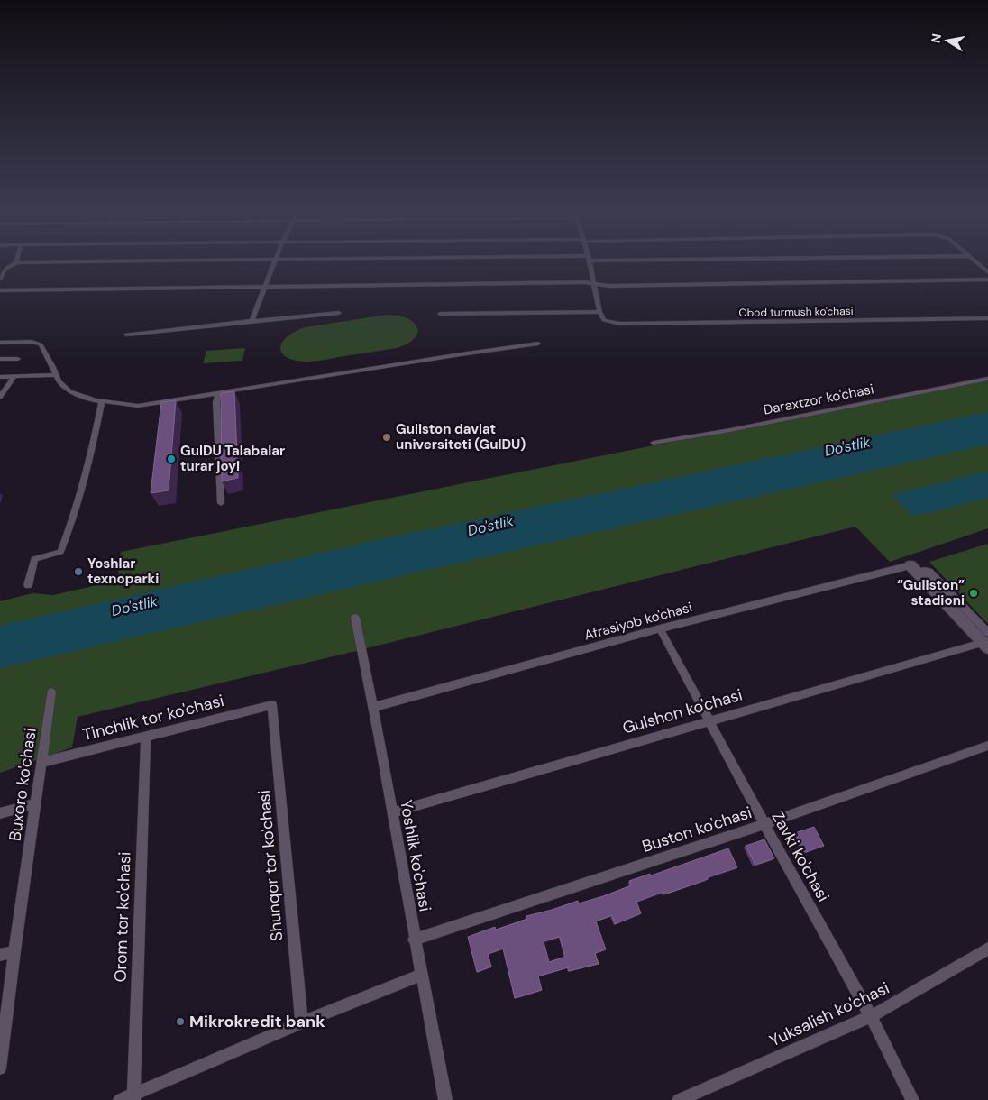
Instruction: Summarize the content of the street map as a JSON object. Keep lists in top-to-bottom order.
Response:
{
  "streets": {
    "street": [
      "Obod turmush ko'chasi",
      "Daraxtzor ko'chasi",
      "Afrasiyob ko'chasi",
      "Gulshon ko'chasi",
      "Tinchlik tor ko'chasi",
      "Buxoro ko'chasi",
      "Buston ko'chasi",
      "Yoshlik ko'chasi",
      "Zavki ko'chasi",
      "Shunqor tor ko'chasi",
      "Orom tor ko'chasi",
      "Yuksalish ko'chasi"
    ]
  },
  "crossings": [
    ["Afrasiyob ko'chasi", "Yoshlik ko'chasi"],
    ["Afrasiyob ko'chasi", "Zavki ko'chasi"],
    ["Gulshon ko'chasi", "Yoshlik ko'chasi"],
    ["Gulshon ko'chasi", "Zavki ko'chasi"],
    ["Tinchlik tor ko'chasi", "Buxoro ko'chasi"],
    ["Tinchlik tor ko'chasi", "Shunqor tor ko'chasi"],
    ["Tinchlik tor ko'chasi", "Orom tor ko'chasi"],
    ["Buston ko'chasi", "Yoshlik ko'chasi"],
    ["Buston ko'chasi", "Zavki ko'chasi"],
    ["Zavki ko'chasi", "Yuksalish ko'chasi"]
  ],
  "water": ["Do'stlik"],
  "places": [
    "Guliston davlat universiteti (GulDU)",
    "GulDU Talabalar turar joyi",
    "Yoshlar texnoparki",
    "“Guliston” stadioni",
    "Mikrokredit bank"
  ],
  "north": "left"
}
